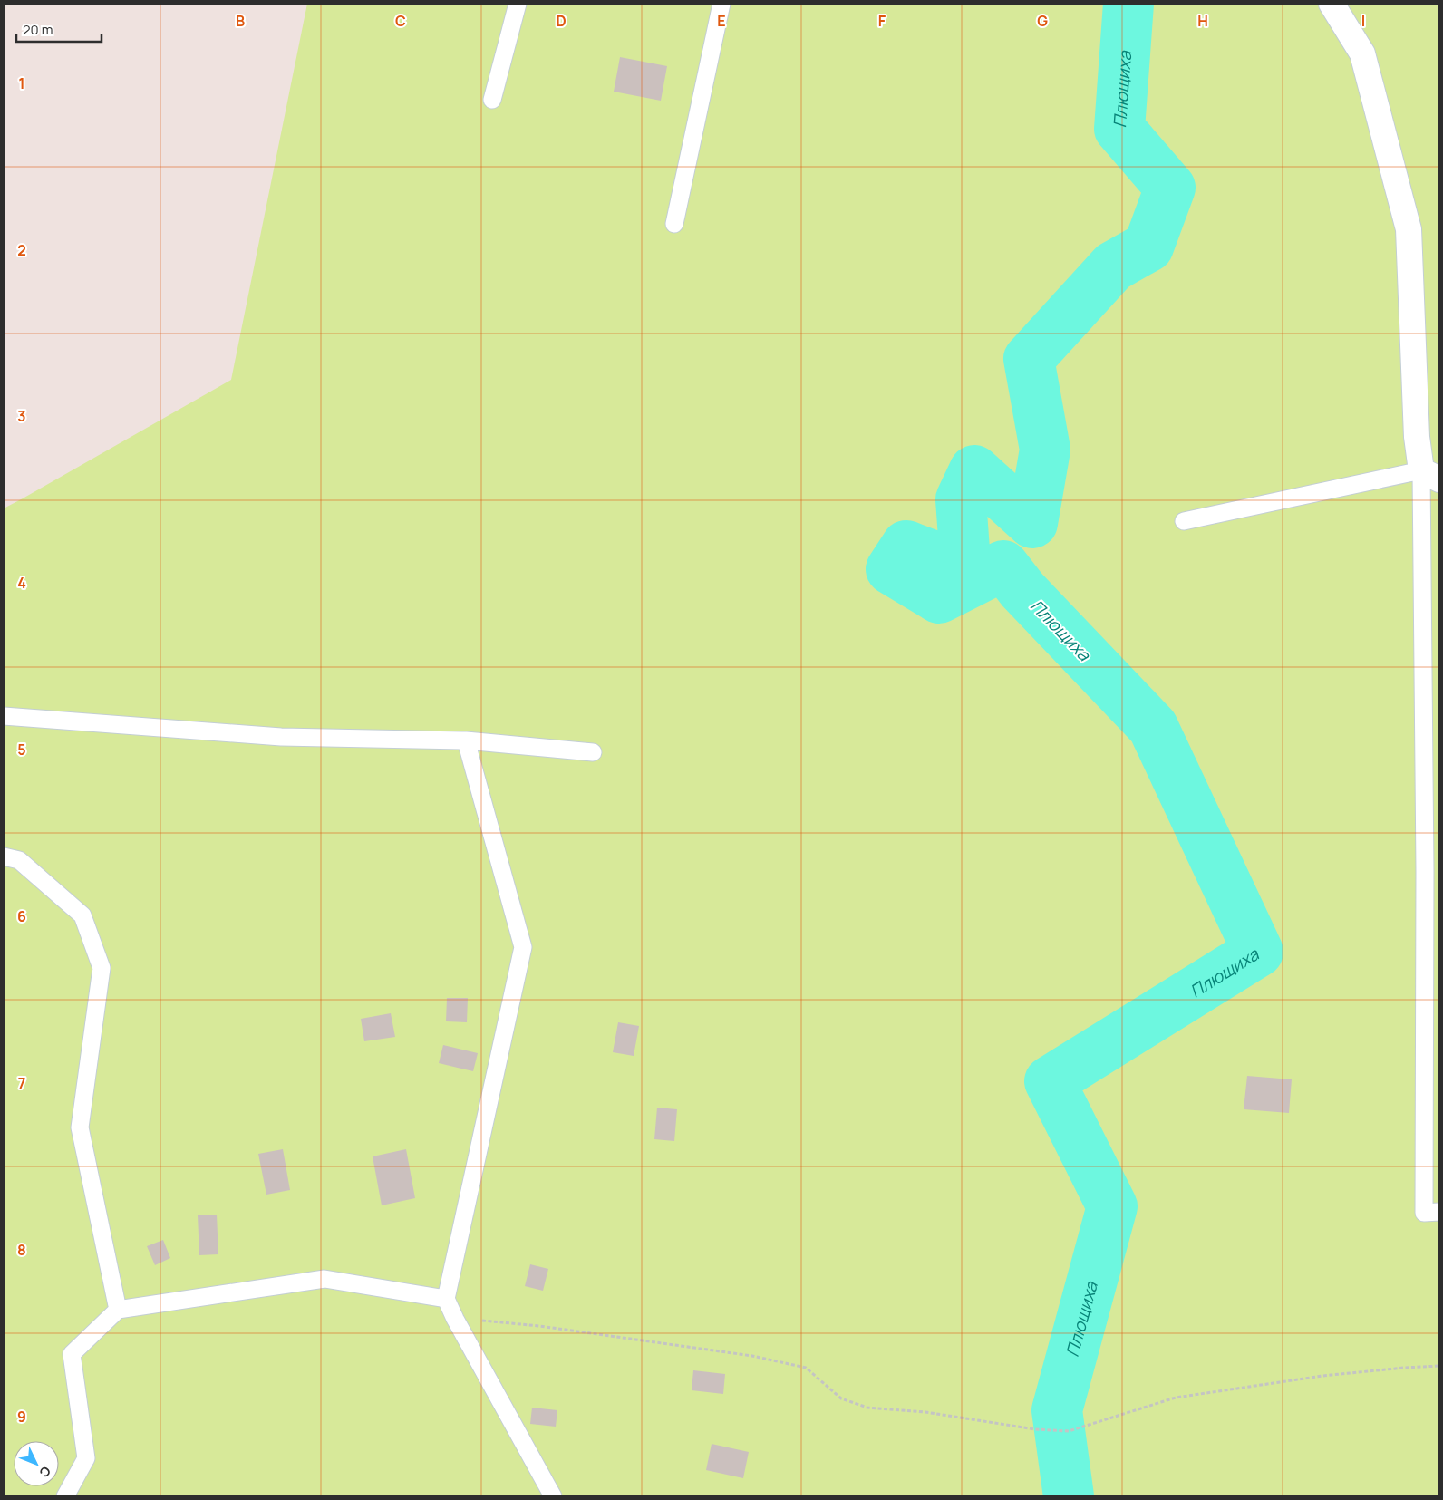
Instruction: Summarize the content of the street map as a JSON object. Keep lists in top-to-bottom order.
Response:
{
  "water": ["Плющиха"],
  "scale_bar": "20 m",
  "north": "bottom right",
  "grid": {
    "columns": [
      "B",
      "C",
      "D",
      "E",
      "F",
      "G",
      "H",
      "I"
    ],
    "rows": [
      "1",
      "2",
      "3",
      "4",
      "5",
      "6",
      "7",
      "8",
      "9"
    ]
  }
}
